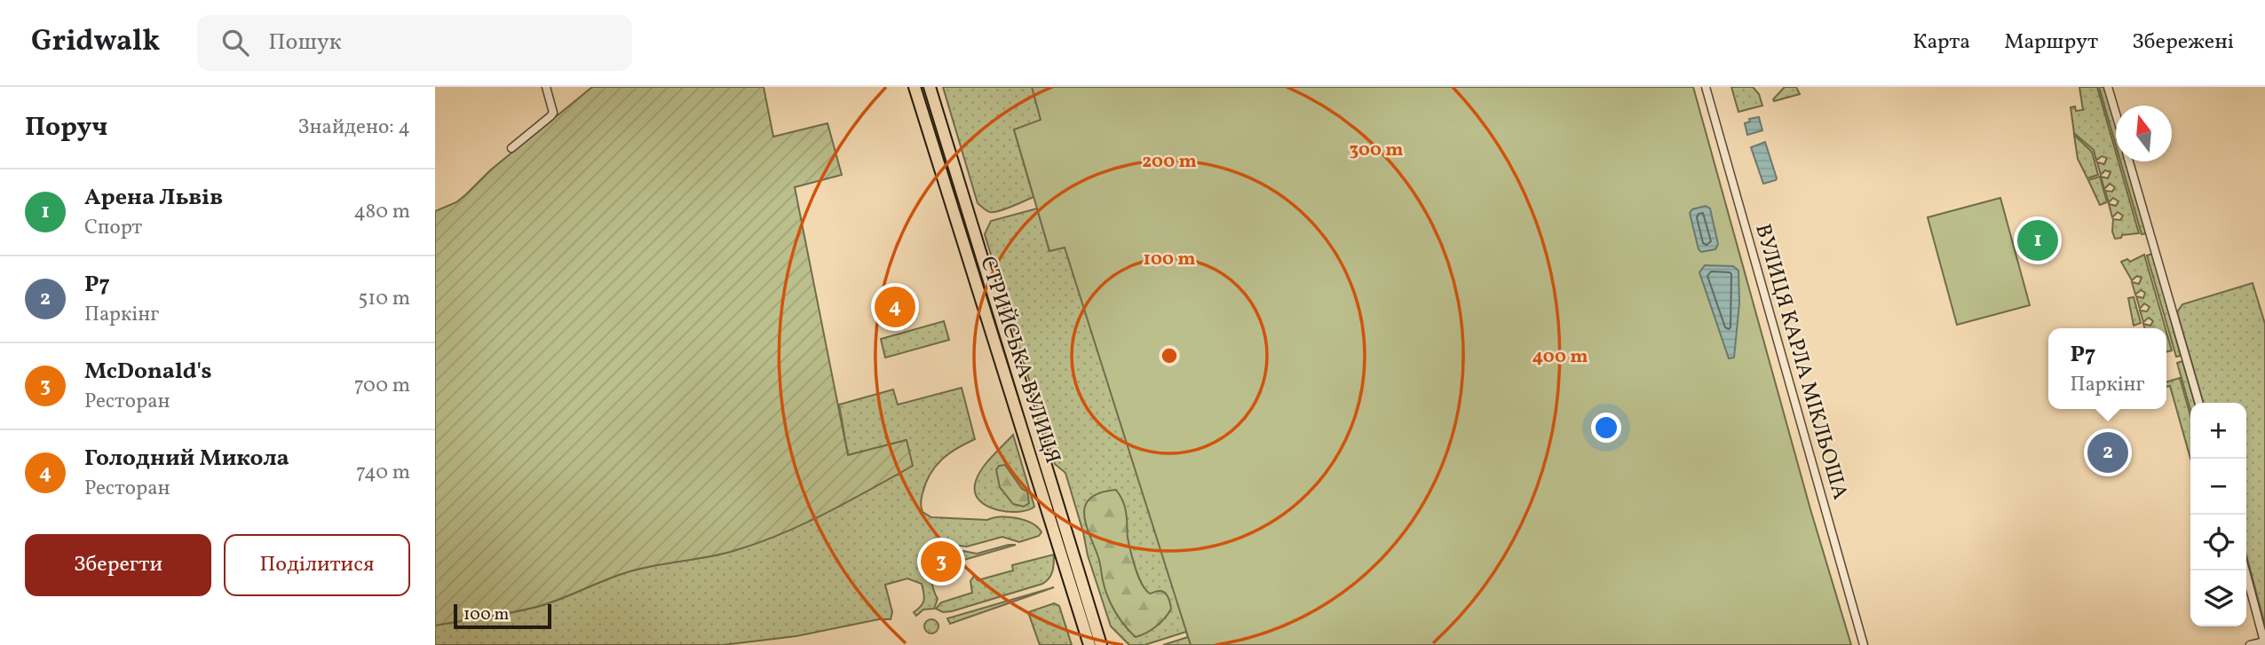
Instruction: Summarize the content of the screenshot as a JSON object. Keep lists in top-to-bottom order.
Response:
{
  "streets": {
    "main road": ["СТРИЙСЬКА ВУЛИЦЯ"],
    "street": ["ВУЛИЦЯ КАРЛА МІКЛЬОША"]
  },
  "scale_bar": "100 m",
  "north": "top",
  "page": {
    "header": "Gridwalk",
    "search": "Пошук",
    "nav": ["Карта", "Маршрут", "Збережені"],
    "heading": ["Поруч", "Знайдено: 4"],
    "list": [
      {
        "mark": "1",
        "name": "Арена Львів",
        "note": "Спорт",
        "value": "480 m"
      },
      {
        "mark": "2",
        "name": "P7",
        "note": "Паркінг",
        "value": "510 m"
      },
      {
        "mark": "3",
        "name": "McDonald's",
        "note": "Ресторан",
        "value": "700 m"
      },
      {
        "mark": "4",
        "name": "Голодний Микола",
        "note": "Ресторан",
        "value": "740 m"
      }
    ],
    "pins": [
      "1",
      "4",
      "2",
      "3"
    ],
    "popup": ["P7", "Паркінг"],
    "map_buttons": ["+", "−"],
    "buttons": ["Зберегти", "Поділитися"],
    "scale": "100 m"
  },
  "rings": [
    "300 m",
    "200 m",
    "100 m",
    "400 m"
  ]
}
